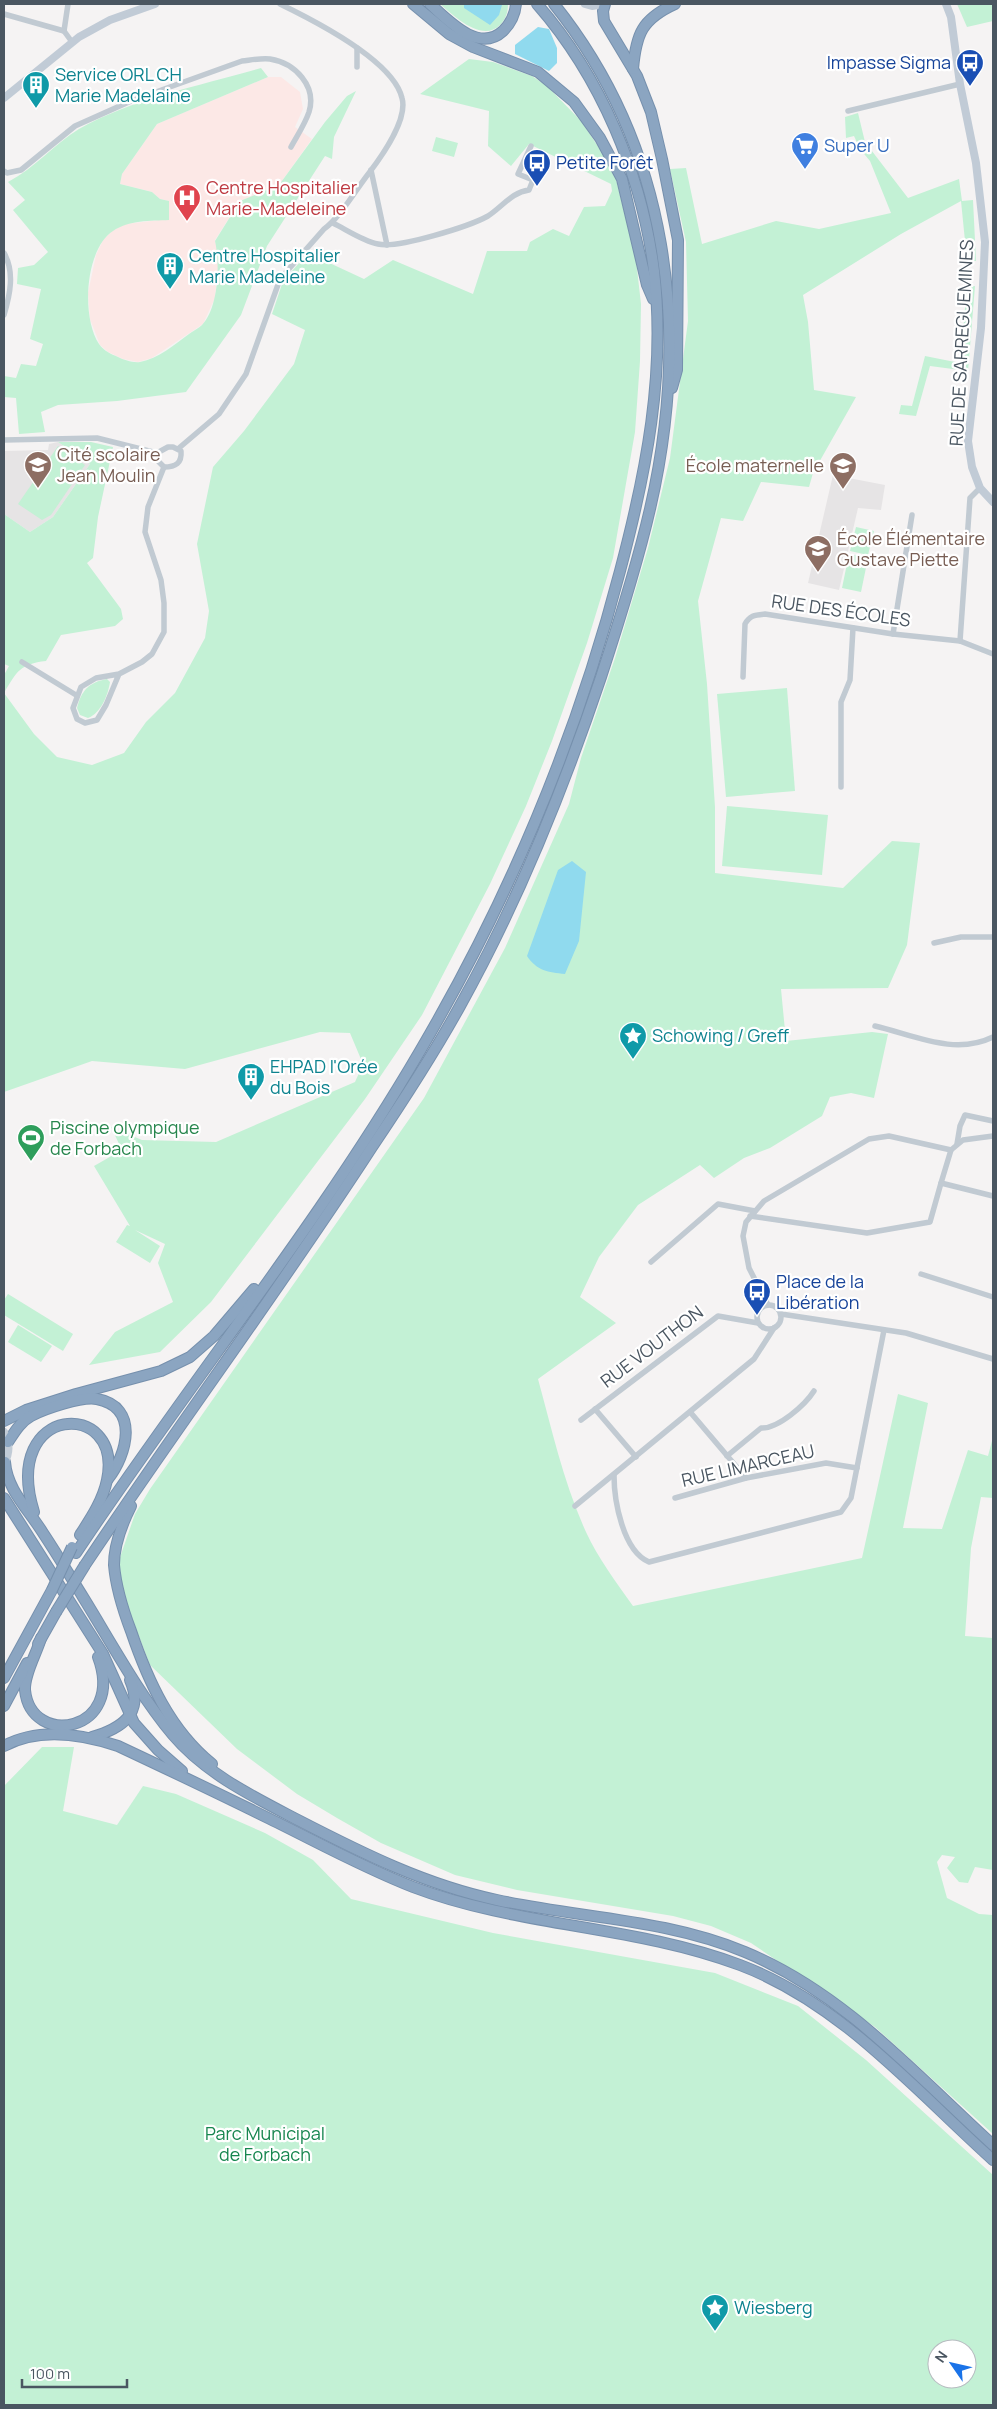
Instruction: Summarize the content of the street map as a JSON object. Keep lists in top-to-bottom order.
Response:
{
  "streets": {
    "main road": ["RUE DE SARREGUEMINES"],
    "street": ["RUE DES ÉCOLES", "RUE VOUTHON", "RUE LIMARCEAU"]
  },
  "parks": ["Parc Municipal de Forbach"],
  "places": {
    "bus stop": ["Impasse Sigma", "Petite Forêt", "Place de la Libération"],
    "building": ["Service ORL CH Marie Madelaine", "Centre Hospitalier Marie Madeleine", "EHPAD l'Orée du Bois"],
    "supermarket": ["Super U"],
    "hospital": ["Centre Hospitalier Marie-Madeleine"],
    "school or university": ["Cité scolaire Jean Moulin", "École maternelle", "École Élémentaire Gustave Piette"],
    "place": ["Schowing / Greff", "Wiesberg"],
    "sports": ["Piscine olympique de Forbach"]
  },
  "scale_bar": "100 m",
  "north": "top left"
}
